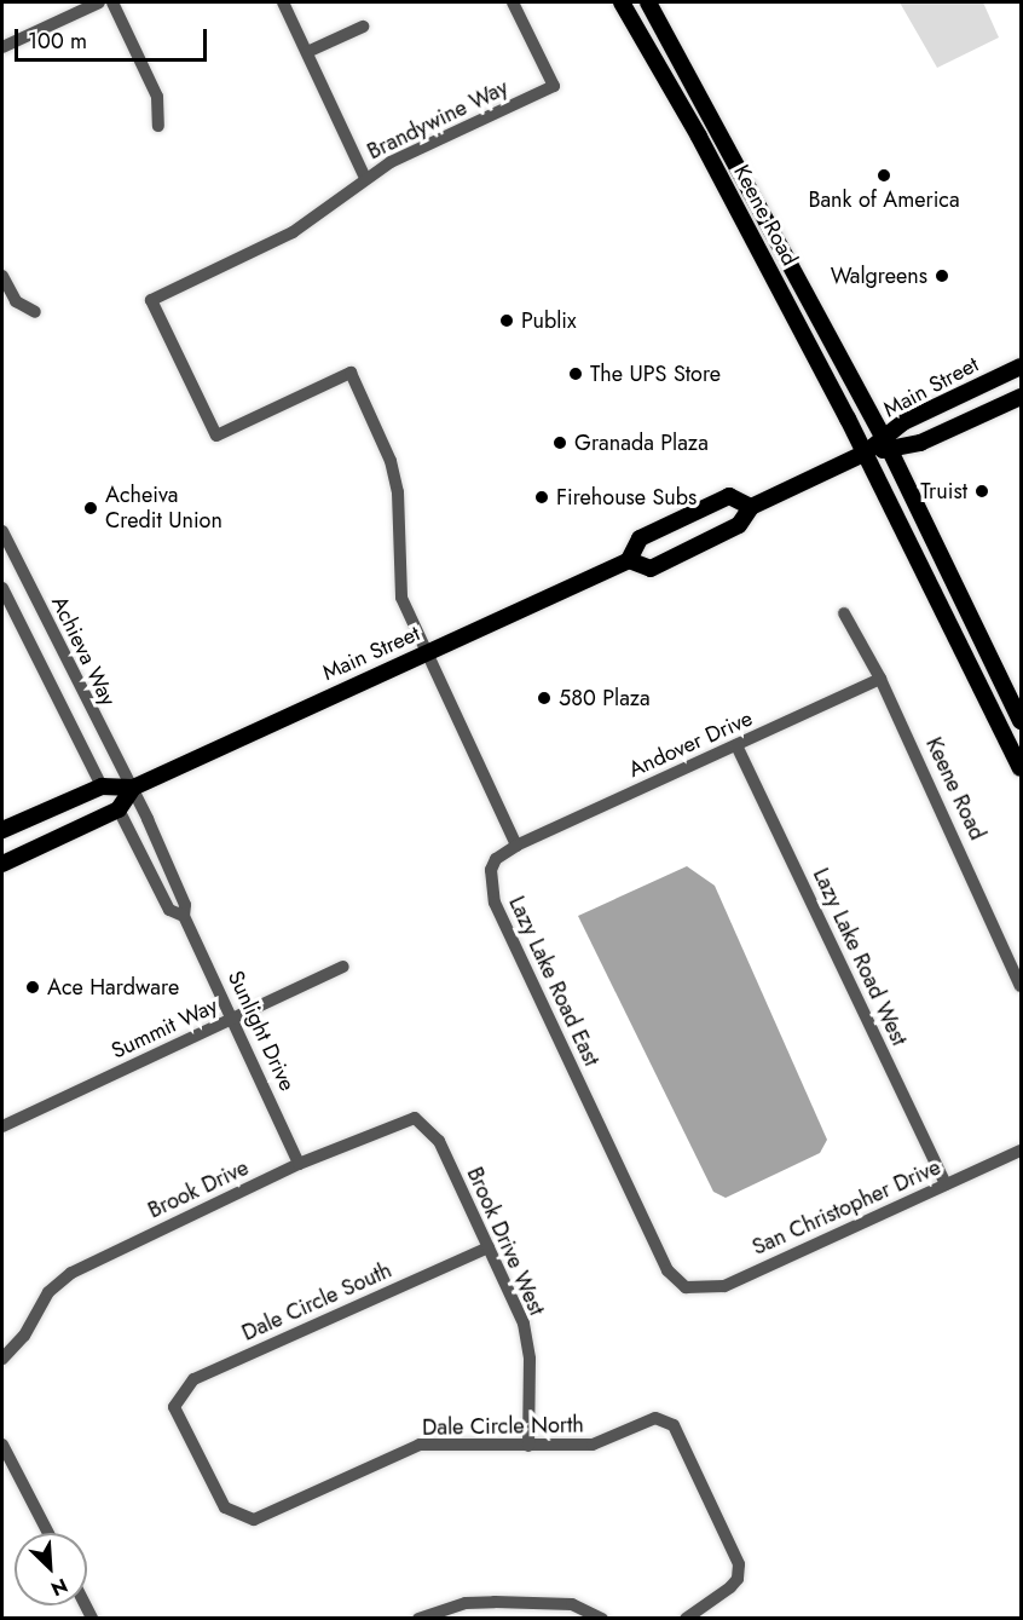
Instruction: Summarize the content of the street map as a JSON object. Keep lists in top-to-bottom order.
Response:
{
  "streets": {
    "main road": ["Keene Road", "Main Street"],
    "street": [
      "Brandywine Way",
      "Achieva Way",
      "Andover Drive",
      "Lazy Lake Road West",
      "Lazy Lake Road East",
      "Summit Way",
      "Sunlight Drive",
      "Brook Drive",
      "San Christopher Drive",
      "Brook Drive West",
      "Dale Circle South",
      "Dale Circle North"
    ]
  },
  "crossings": [
    ["Brandywine Way", "Main Street"],
    ["Keene Road", "Main Street"],
    ["Keene Road", "Andover Drive"],
    ["Main Street", "Achieva Way"],
    ["Main Street", "Sunlight Drive"],
    ["Achieva Way", "Sunlight Drive"],
    ["Andover Drive", "Lazy Lake Road West"],
    ["Andover Drive", "Lazy Lake Road East"],
    ["Lazy Lake Road West", "San Christopher Drive"],
    ["Lazy Lake Road East", "San Christopher Drive"],
    ["Summit Way", "Sunlight Drive"],
    ["Sunlight Drive", "Brook Drive"],
    ["Brook Drive", "Brook Drive West"],
    ["Brook Drive West", "Dale Circle South"],
    ["Brook Drive West", "Dale Circle North"],
    ["Dale Circle South", "Dale Circle North"]
  ],
  "places": [
    "Bank of America",
    "Walgreens",
    "Publix",
    "The UPS Store",
    "Granada Plaza",
    "Truist",
    "Firehouse Subs",
    "Acheiva Credit Union",
    "580 Plaza",
    "Ace Hardware"
  ],
  "scale_bar": "100 m",
  "north": "bottom right"
}
